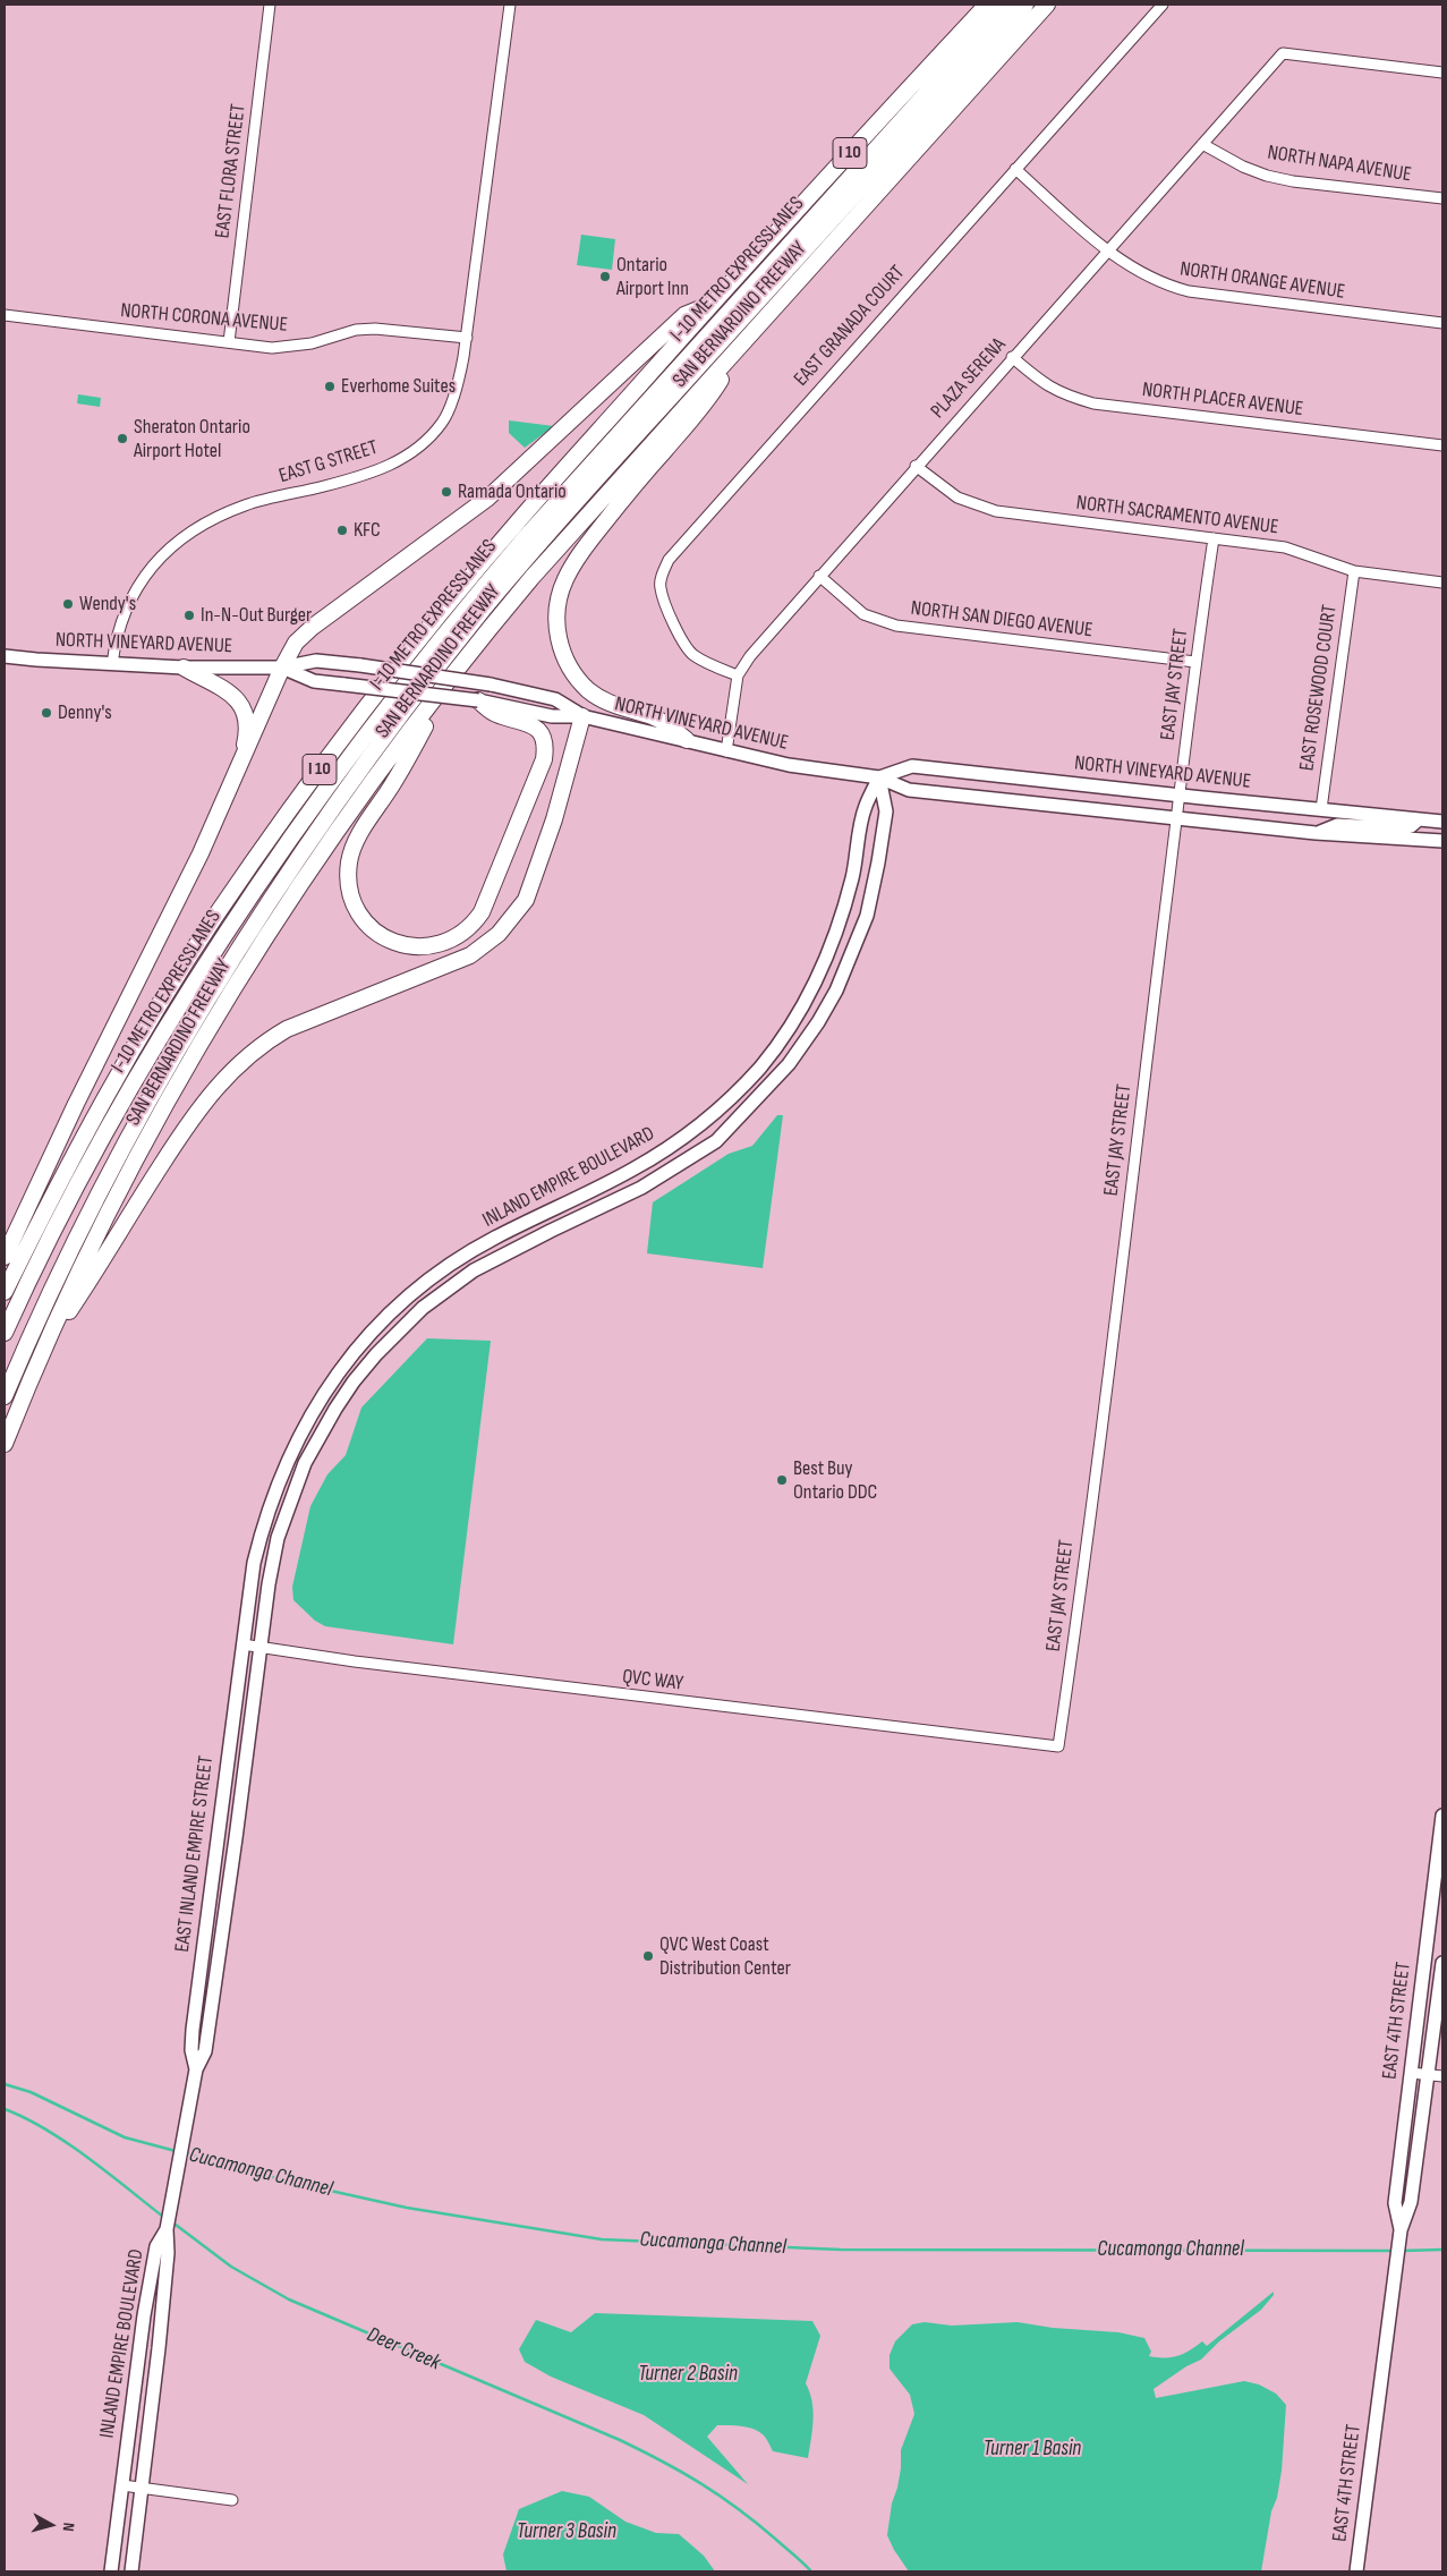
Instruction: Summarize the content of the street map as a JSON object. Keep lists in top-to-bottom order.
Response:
{
  "streets": {
    "highway": ["I 10", "I-10 METRO EXPRESSLANES", "SAN BERNARDINO FREEWAY"],
    "main road": [
      "NORTH VINEYARD AVENUE",
      "INLAND EMPIRE BOULEVARD",
      "EAST INLAND EMPIRE STREET",
      "EAST 4TH STREET"
    ],
    "street": [
      "NORTH NAPA AVENUE",
      "EAST FLORA STREET",
      "NORTH ORANGE AVENUE",
      "NORTH CORONA AVENUE",
      "EAST GRANADA COURT",
      "PLAZA SERENA",
      "NORTH PLACER AVENUE",
      "EAST G STREET",
      "NORTH SACRAMENTO AVENUE",
      "NORTH SAN DIEGO AVENUE",
      "EAST JAY STREET",
      "EAST ROSEWOOD COURT",
      "QVC WAY"
    ]
  },
  "crossings": [
    ["NORTH NAPA AVENUE", "PLAZA SERENA"],
    ["EAST FLORA STREET", "NORTH CORONA AVENUE"],
    ["NORTH ORANGE AVENUE", "EAST GRANADA COURT"],
    ["NORTH ORANGE AVENUE", "PLAZA SERENA"],
    ["NORTH CORONA AVENUE", "EAST G STREET"],
    ["EAST GRANADA COURT", "PLAZA SERENA"],
    ["PLAZA SERENA", "NORTH PLACER AVENUE"],
    ["PLAZA SERENA", "NORTH SACRAMENTO AVENUE"],
    ["PLAZA SERENA", "NORTH SAN DIEGO AVENUE"],
    ["PLAZA SERENA", "NORTH VINEYARD AVENUE"],
    ["EAST G STREET", "NORTH VINEYARD AVENUE"],
    ["NORTH SACRAMENTO AVENUE", "EAST JAY STREET"],
    ["NORTH SACRAMENTO AVENUE", "EAST ROSEWOOD COURT"],
    ["NORTH SAN DIEGO AVENUE", "EAST JAY STREET"],
    ["NORTH VINEYARD AVENUE", "EAST JAY STREET"],
    ["NORTH VINEYARD AVENUE", "EAST ROSEWOOD COURT"],
    ["NORTH VINEYARD AVENUE", "INLAND EMPIRE BOULEVARD"],
    ["EAST JAY STREET", "QVC WAY"],
    ["INLAND EMPIRE BOULEVARD", "QVC WAY"],
    ["INLAND EMPIRE BOULEVARD", "EAST INLAND EMPIRE STREET"],
    ["QVC WAY", "EAST INLAND EMPIRE STREET"]
  ],
  "water": [
    "Cucamonga Channel",
    "Deer Creek",
    "Turner 2 Basin",
    "Turner 1 Basin",
    "Turner 3 Basin"
  ],
  "places": [
    "Ontario Airport Inn",
    "Everhome Suites",
    "Sheraton Ontario Airport Hotel",
    "Ramada Ontario",
    "KFC",
    "Wendy's",
    "In-N-Out Burger",
    "Denny's",
    "Best Buy Ontario DDC",
    "QVC West Coast Distribution Center"
  ],
  "north": "right"
}
